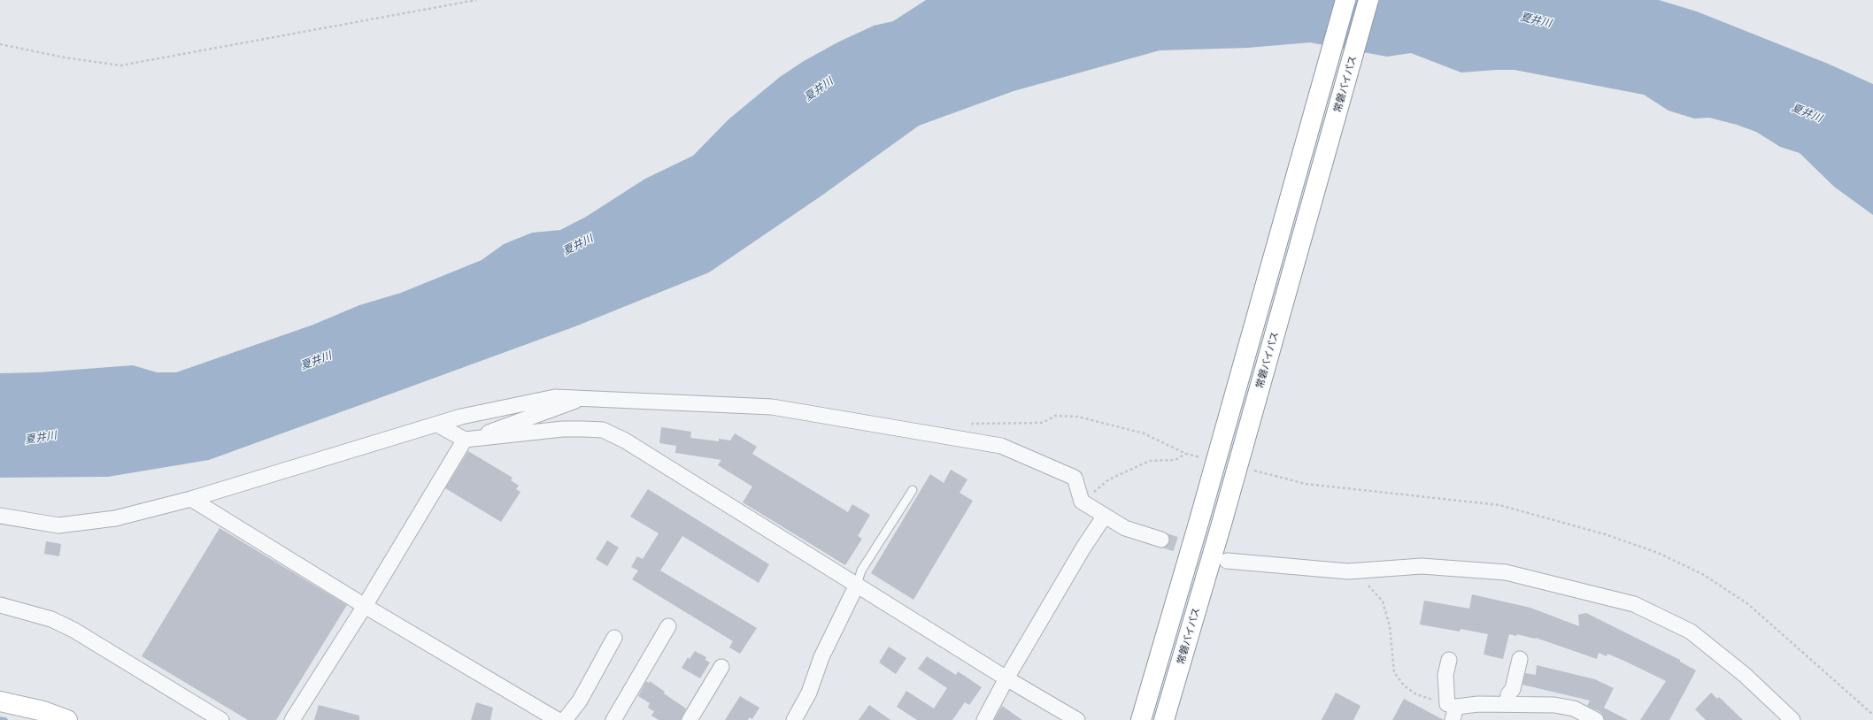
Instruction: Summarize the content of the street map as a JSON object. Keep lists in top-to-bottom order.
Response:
{
  "streets": {
    "main road": ["常磐バイパス"]
  },
  "water": ["夏井川"]
}
